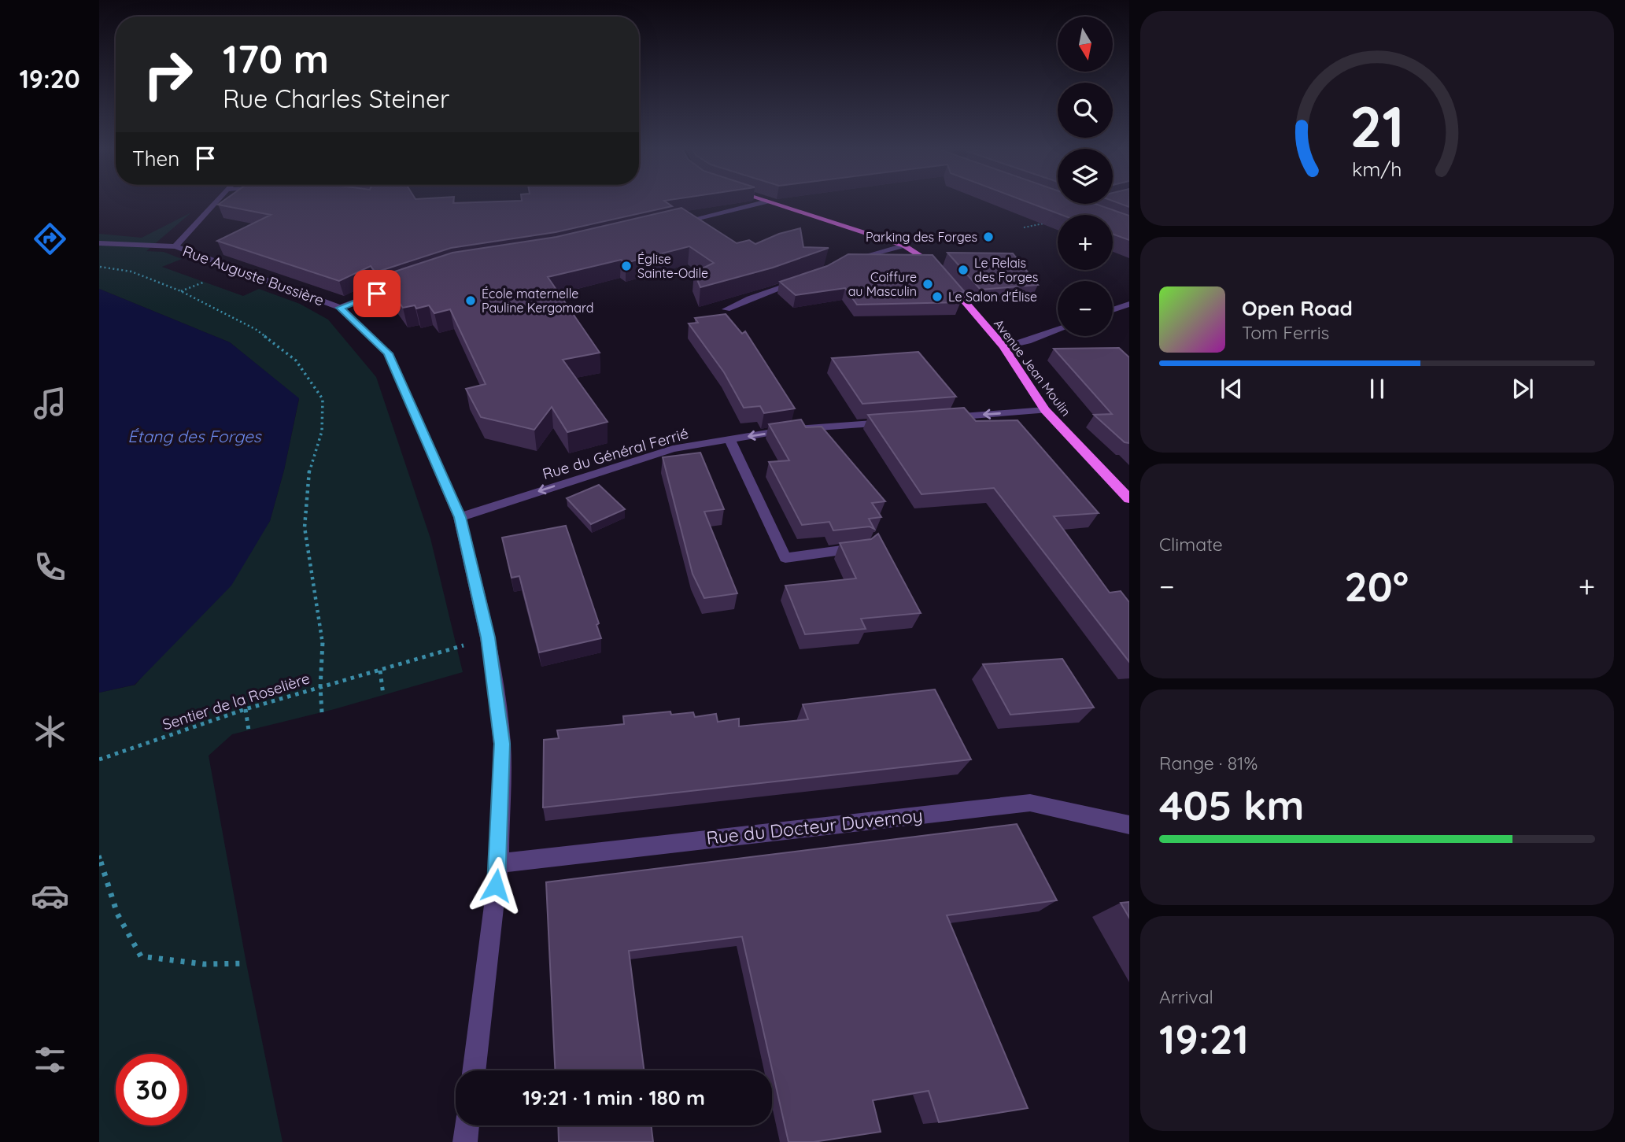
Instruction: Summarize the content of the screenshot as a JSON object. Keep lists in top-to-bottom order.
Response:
{
  "streets": {
    "main road": ["Avenue Jean Moulin"],
    "street": ["Rue Auguste Bussière", "Rue du Général Ferrié", "Rue du Docteur Duvernoy"],
    "path": ["Sentier de la Roselière"]
  },
  "crossings": [
    ["Rue Auguste Bussière", "Rue du Général Ferrié"],
    ["Rue Auguste Bussière", "Rue du Docteur Duvernoy"]
  ],
  "one_way": ["Rue du Général Ferrié"],
  "water": ["Étang des Forges"],
  "places": [
    "Parking des Forges",
    "Église Sainte-Odile",
    "Le Relais des Forges",
    "Coiffure au Masculin",
    "Le Salon d'Élise",
    "École maternelle Pauline Kergomard"
  ],
  "north": "bottom",
  "page": {
    "tabs": "19:20",
    "map_buttons": ["+", "−"],
    "turn": ["170 m", "Rue Charles Steiner"],
    "then": "Then",
    "song": ["Open Road", "Tom Ferris"],
    "tile": [
      "Climate",
      ["Range · 81%", "405 km"],
      ["Arrival", "19:21"]
    ],
    "heat": ["−", "20°", "+"],
    "limit": "30",
    "trip": "19:21 · 1 min · 180 m",
    "gauge": ["21", "km/h"]
  }
}
